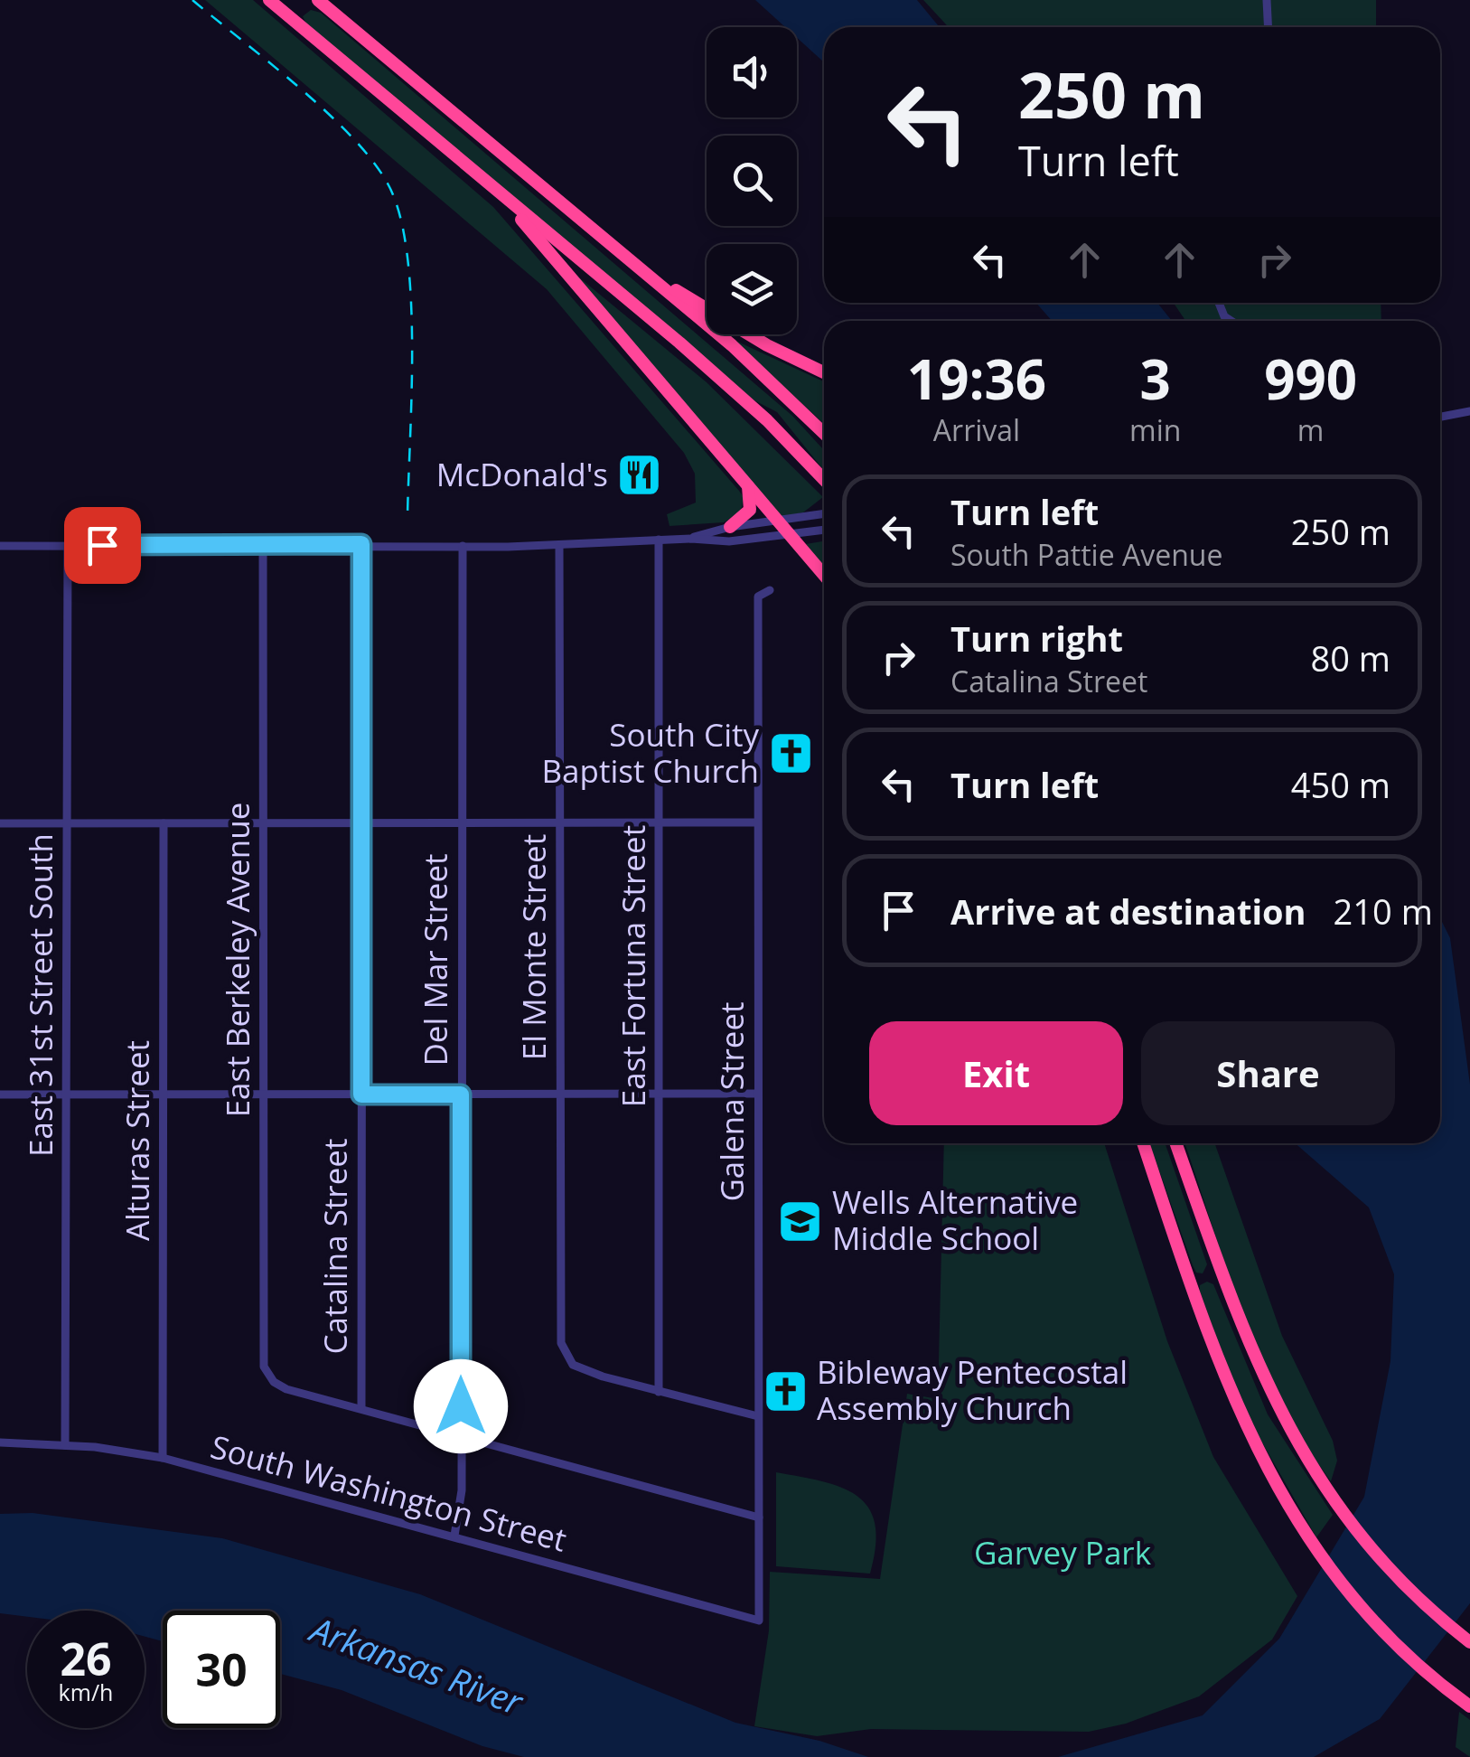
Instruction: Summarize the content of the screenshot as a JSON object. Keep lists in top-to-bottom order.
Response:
{
  "streets": {
    "street": [
      "El Monte Street",
      "East Berkeley Avenue",
      "Del Mar Street",
      "East Fortuna Street",
      "East 31st Street South",
      "Galena Street",
      "Alturas Street",
      "Catalina Street",
      "South Washington Street"
    ]
  },
  "crossings": [
    ["El Monte Street", "East Fortuna Street"],
    ["East Berkeley Avenue", "Catalina Street"],
    ["Del Mar Street", "South Washington Street"],
    ["East 31st Street South", "South Washington Street"],
    ["Galena Street", "South Washington Street"],
    ["Alturas Street", "South Washington Street"]
  ],
  "water": ["Arkansas River"],
  "parks": ["Garvey Park"],
  "places": {
    "restaurant": ["McDonald's"],
    "church": ["South City Baptist Church", "Bibleway Pentecostal Assembly Church"],
    "school or university": ["Wells Alternative Middle School"]
  },
  "page": {
    "turn": ["250 m", "Turn left"],
    "eta": [
      "19:36",
      "Arrival",
      "3",
      "min",
      "990",
      "m"
    ],
    "list": [
      {
        "name": "Turn left",
        "note": "South Pattie Avenue",
        "value": "250 m"
      },
      {
        "name": "Turn right",
        "note": "Catalina Street",
        "value": "80 m"
      },
      {
        "name": "Turn left",
        "value": "450 m"
      },
      {
        "name": "Arrive at destination",
        "value": "210 m"
      }
    ],
    "buttons": ["Exit", "Share"],
    "speed": "26 km/h",
    "limit": "30"
  }
}
